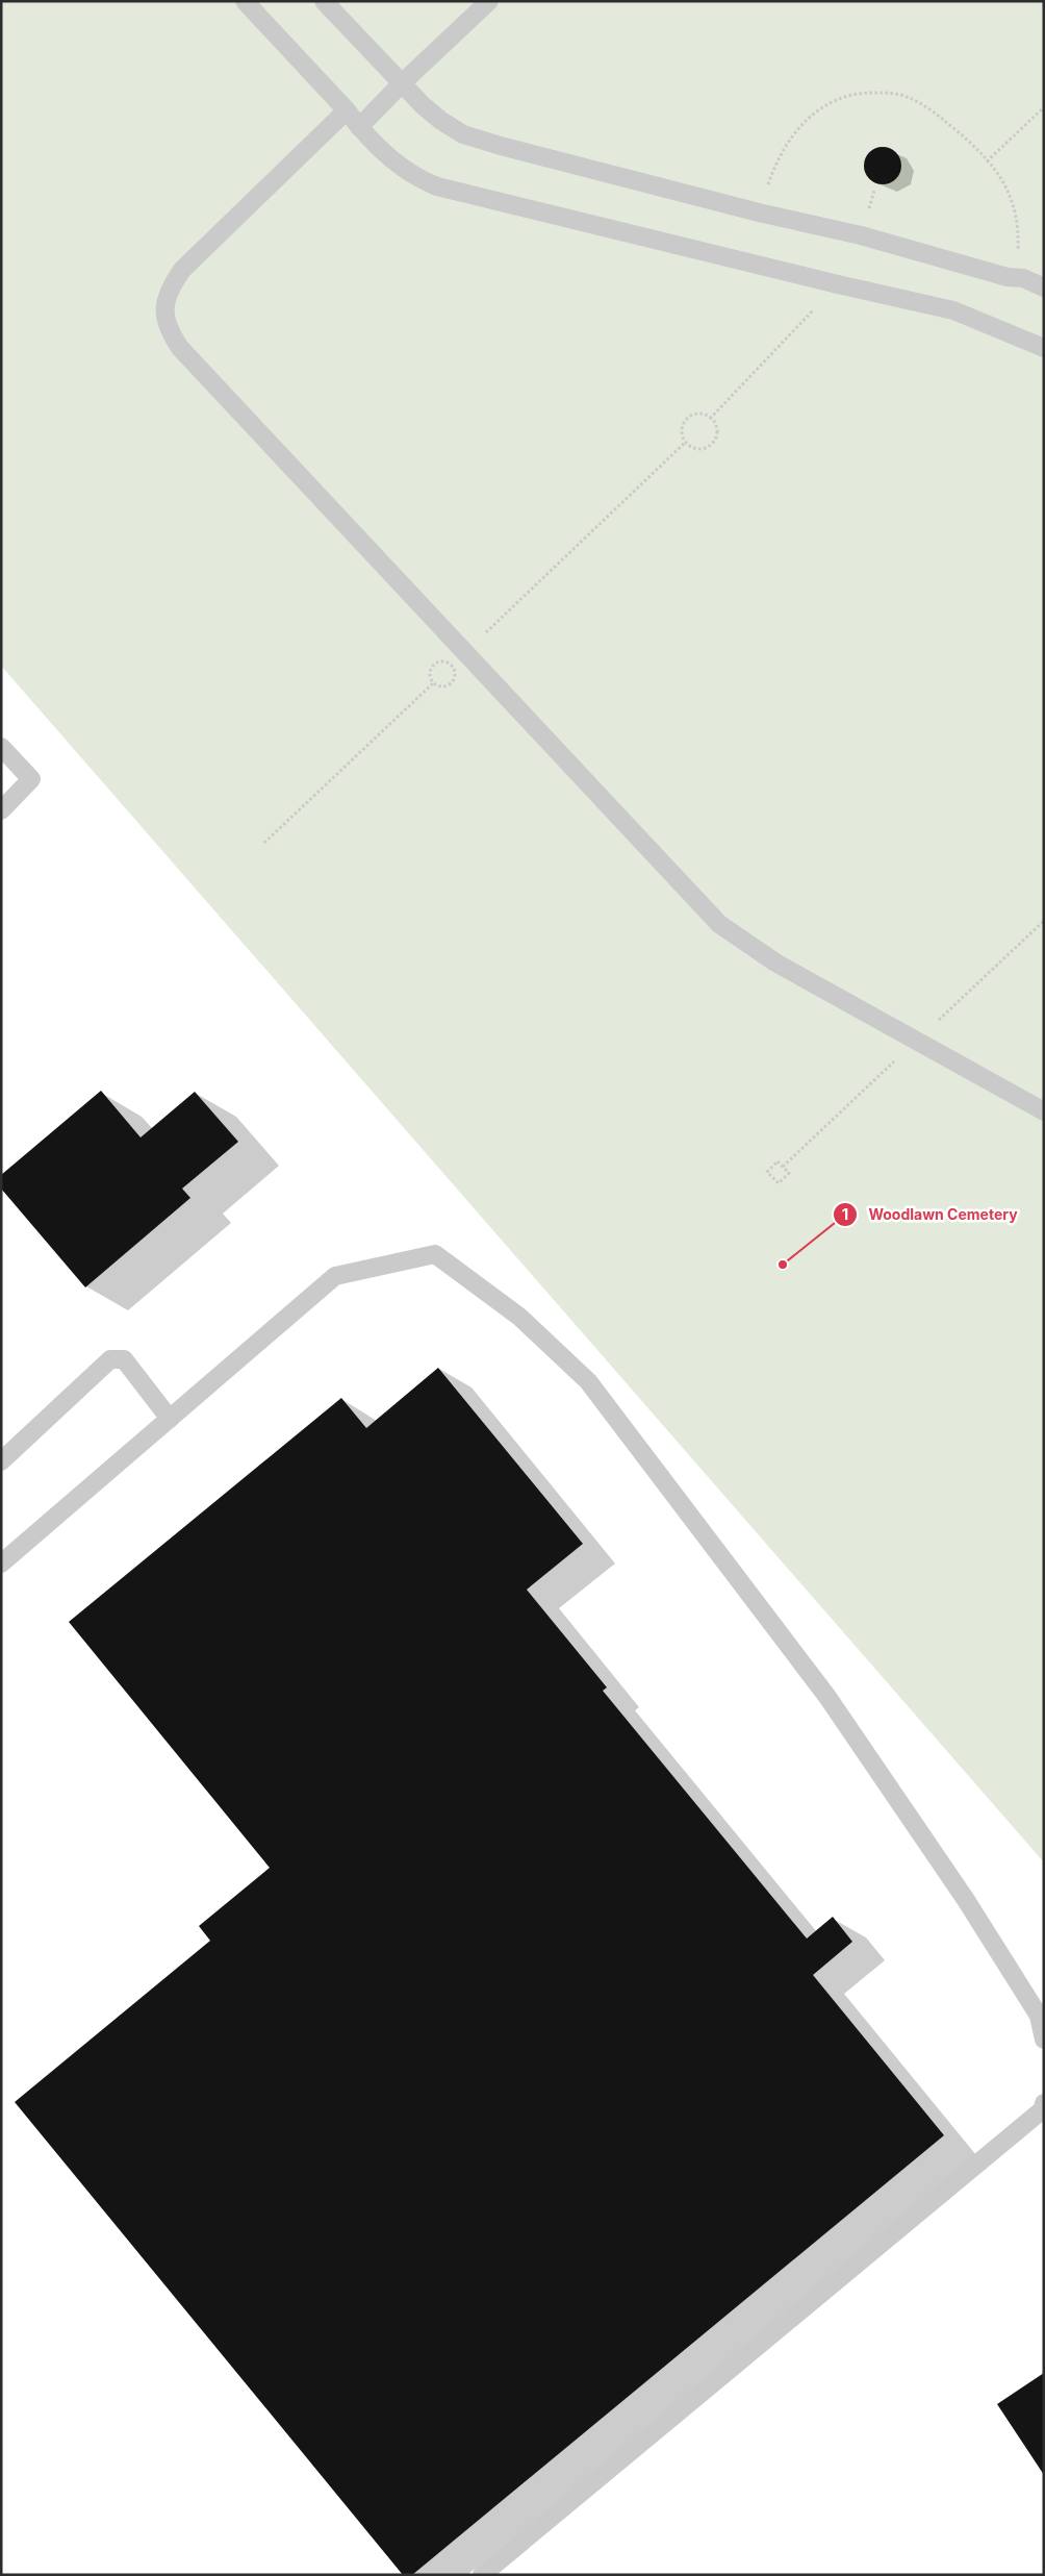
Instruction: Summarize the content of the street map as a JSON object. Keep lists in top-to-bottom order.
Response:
{
  "places": ["Woodlawn Cemetery"]
}
